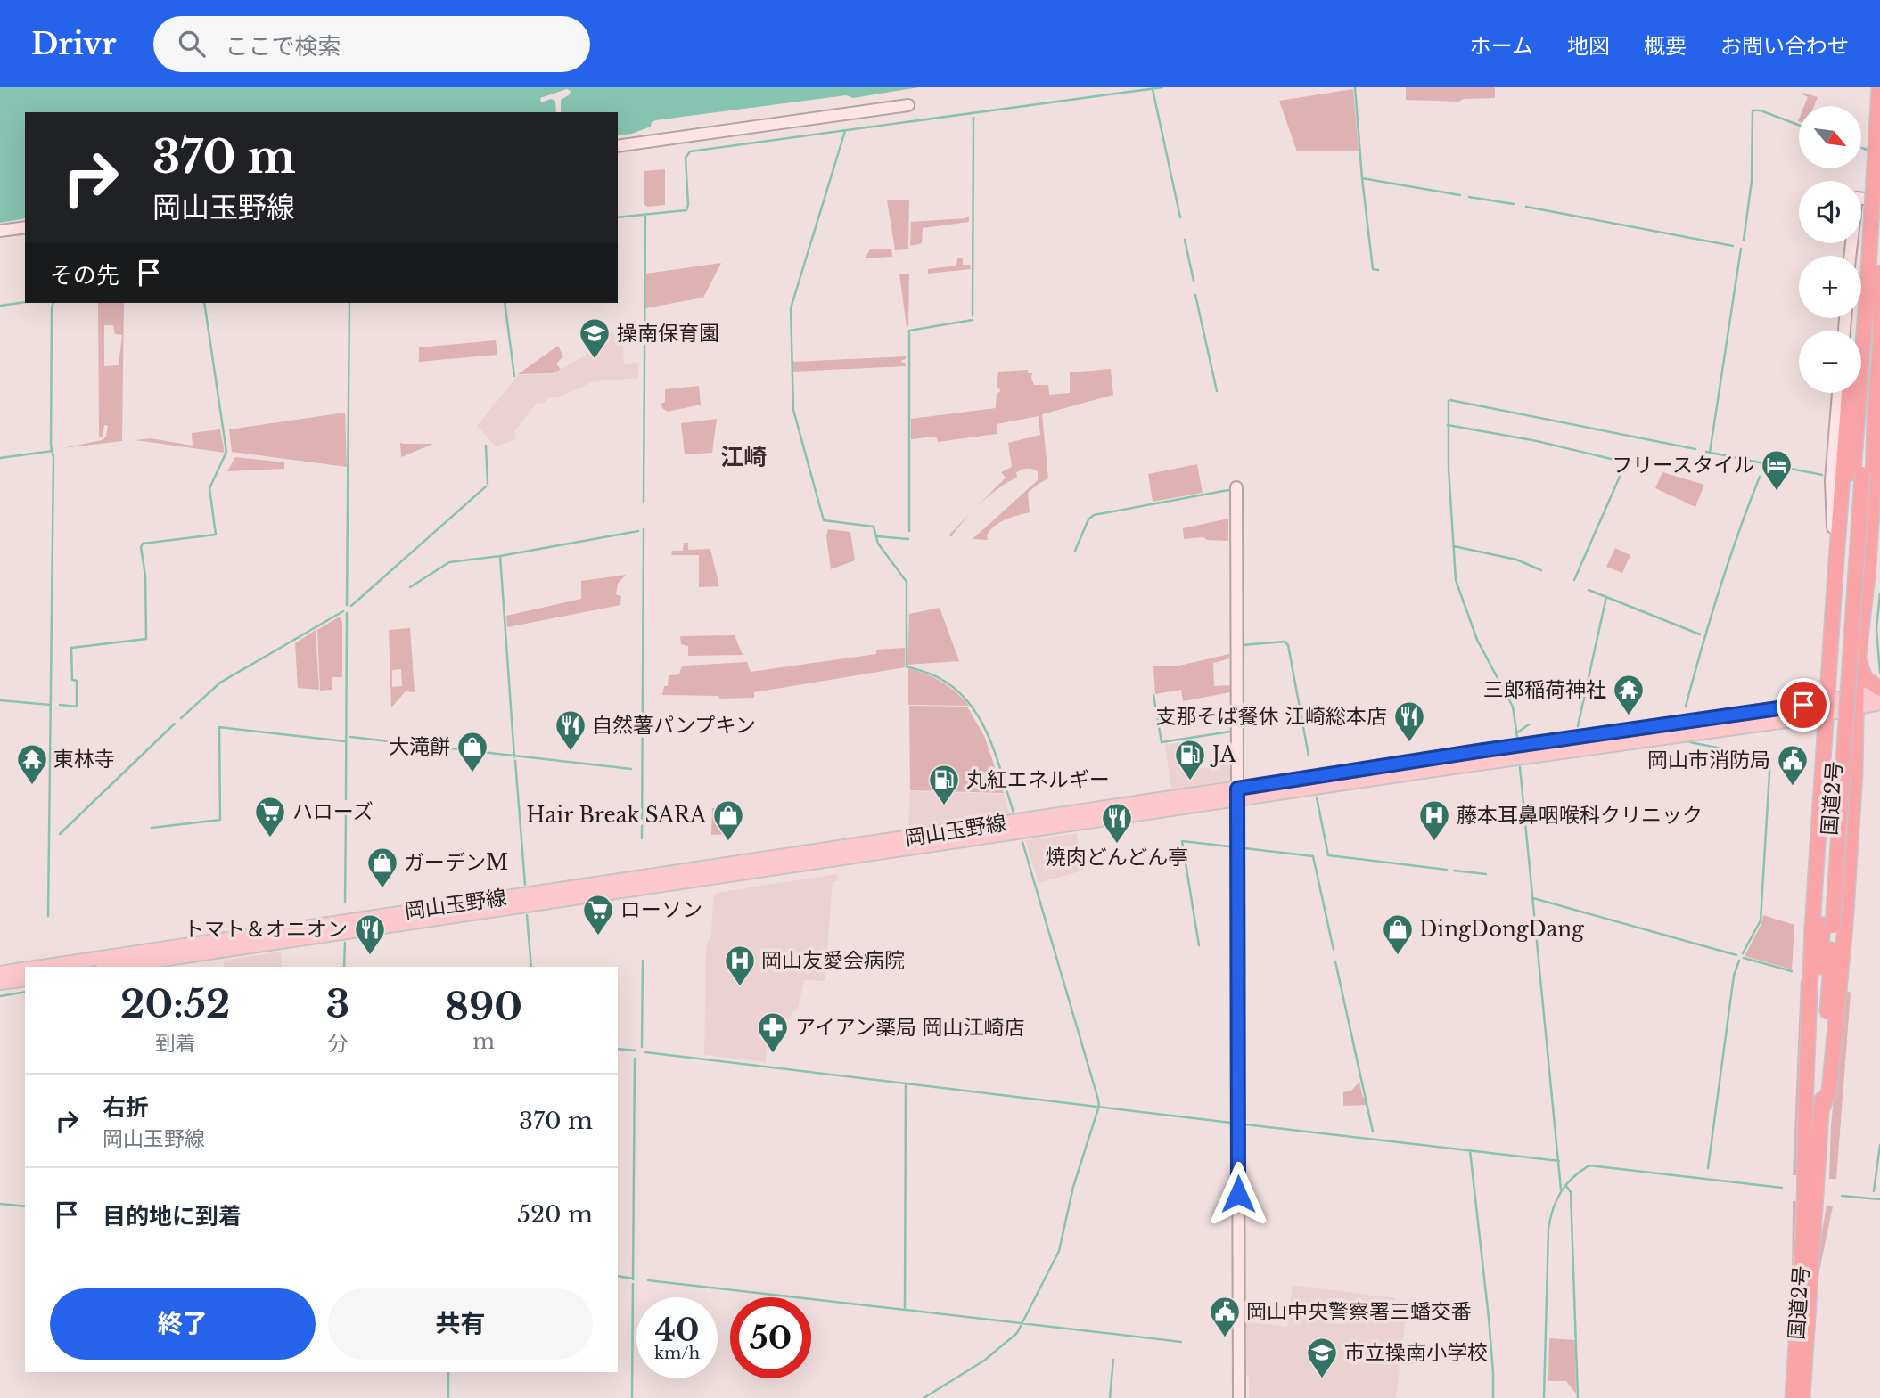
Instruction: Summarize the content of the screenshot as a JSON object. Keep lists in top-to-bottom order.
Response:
{
  "streets": {
    "highway": ["国道2号"],
    "main road": ["岡山玉野線"]
  },
  "districts": ["江崎"],
  "places": {
    "school or university": ["操南保育園", "市立操南小学校"],
    "hotel": ["フリースタイル"],
    "temple": ["三郎稲荷神社", "東林寺"],
    "restaurant": [
      "支那そば餐休 江崎総本店",
      "自然薯パンプキン",
      "焼肉どんどん亭",
      "トマト＆オニオン"
    ],
    "shop": [
      "大滝餅",
      "Hair Break SARA",
      "ガーデンM",
      "DingDongDang"
    ],
    "fuel station": ["JA", "丸紅エネルギー"],
    "public building": ["岡山市消防局", "岡山中央警察署三蟠交番"],
    "supermarket": ["ハローズ", "ローソン"],
    "hospital": ["藤本耳鼻咽喉科クリニック", "岡山友愛会病院"],
    "pharmacy": ["アイアン薬局 岡山江崎店"]
  },
  "north": "bottom right",
  "page": {
    "header": "Drivr",
    "search": "ここで検索",
    "nav": [
      "ホーム",
      "地図",
      "概要",
      "お問い合わせ"
    ],
    "map_buttons": ["+", "−"],
    "turn": ["370 m", "岡山玉野線"],
    "then": "その先",
    "eta": [
      "20:52",
      "到着",
      "3",
      "分",
      "890",
      "m"
    ],
    "list": [
      {
        "name": "右折",
        "note": "岡山玉野線",
        "value": "370 m"
      },
      {
        "name": "目的地に到着",
        "value": "520 m"
      }
    ],
    "buttons": ["終了", "共有"],
    "speed": "40 km/h",
    "limit": "50"
  }
}
